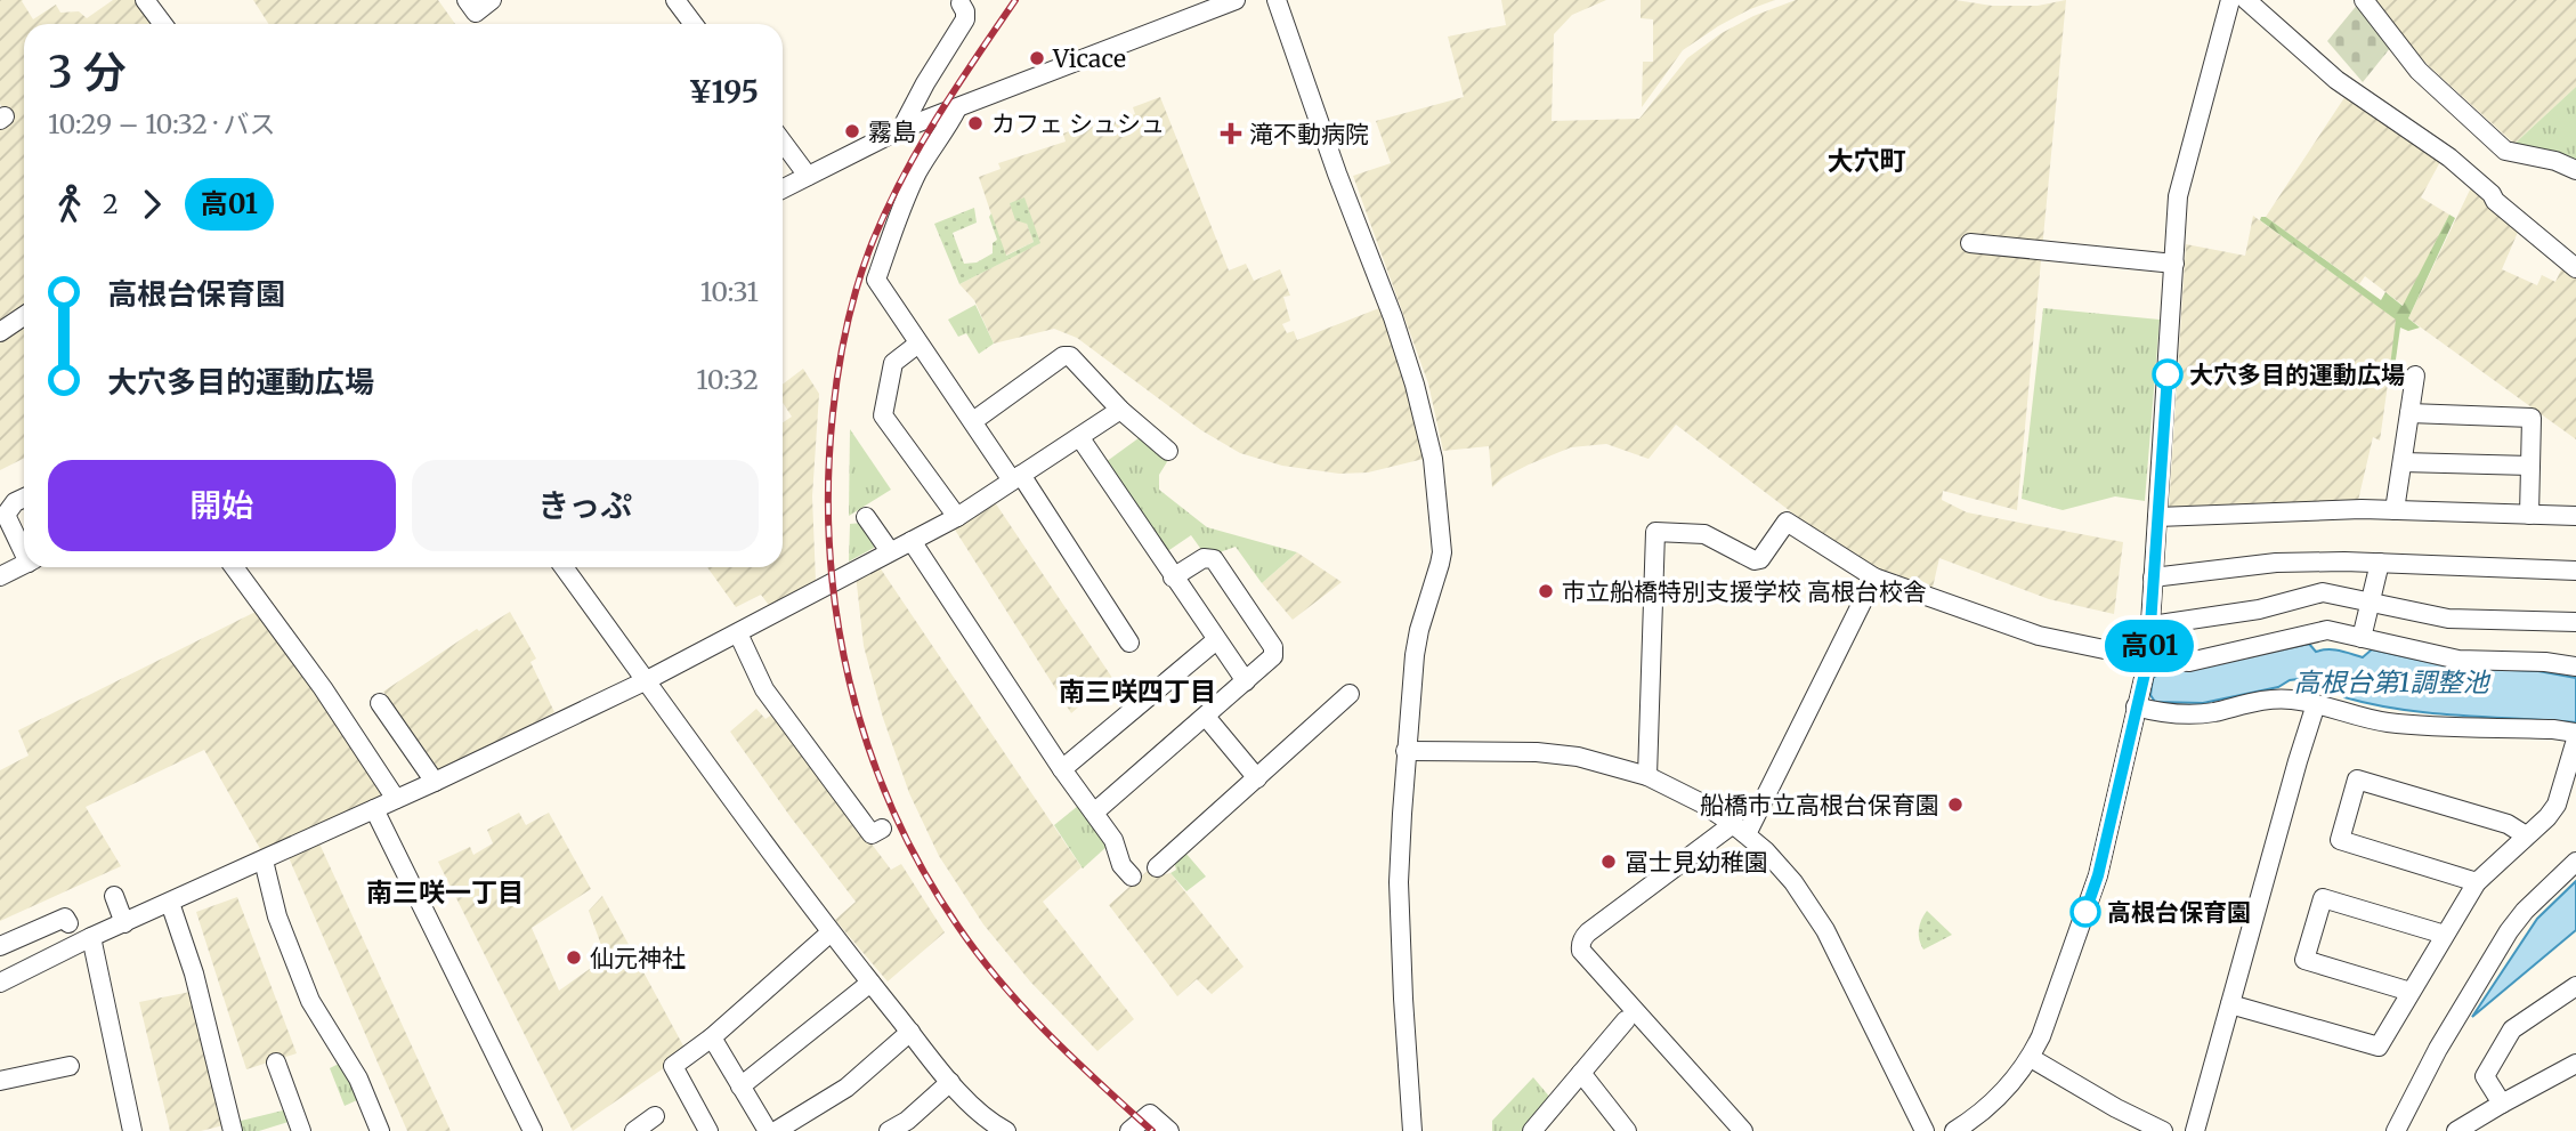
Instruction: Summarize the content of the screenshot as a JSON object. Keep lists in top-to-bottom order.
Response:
{
  "districts": ["大穴町", "南三咲四丁目", "南三咲一丁目"],
  "water": ["高根台第1調整池"],
  "places": {
    "other": [
      "Vicace",
      "カフェ シュシュ",
      "霧島",
      "大穴多目的運動広場",
      "市立船橋特別支援学校 高根台校舎",
      "船橋市立高根台保育園",
      "冨士見幼稚園",
      "高根台保育園",
      "仙元神社"
    ],
    "health": ["滝不動病院"]
  },
  "lines": ["bus line 高01"],
  "page": {
    "on_map": "高01",
    "heading": ["3 分", "10:29 – 10:32 · バス", "¥195"],
    "legs": ["2", "高01"],
    "list": [
      {
        "name": "高根台保育園",
        "value": "10:31"
      },
      {
        "name": "大穴多目的運動広場",
        "value": "10:32"
      }
    ],
    "buttons": ["開始", "きっぷ"]
  }
}
